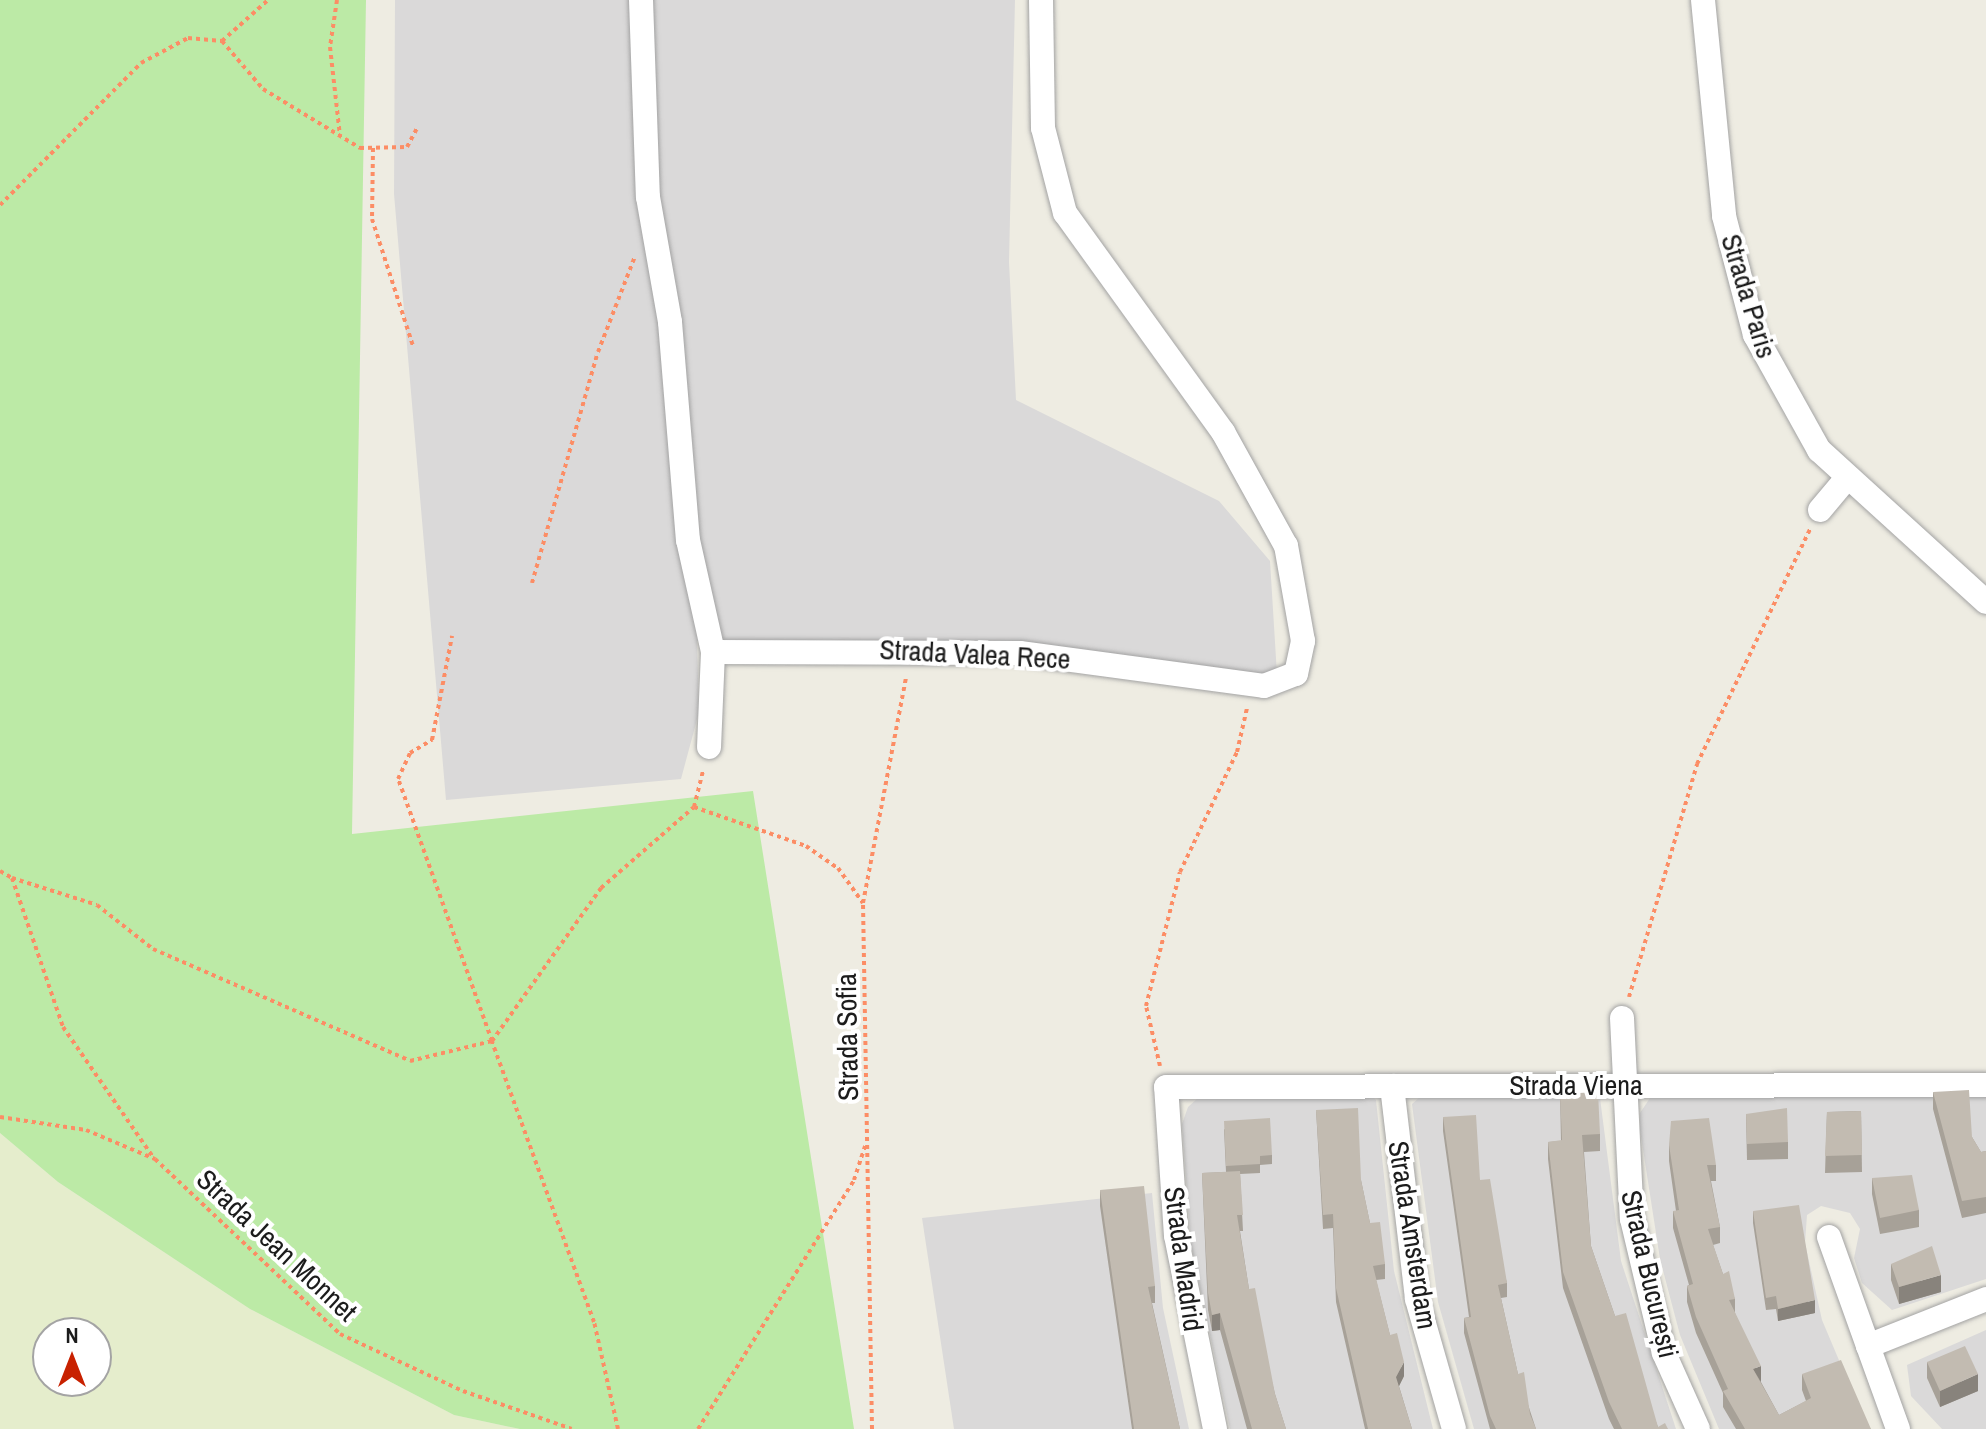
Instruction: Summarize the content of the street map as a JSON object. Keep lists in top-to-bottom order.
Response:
{
  "streets": {
    "street": [
      "Strada Paris",
      "Strada Valea Rece",
      "Strada Viena",
      "Strada Amsterdam",
      "Strada Madrid",
      "Strada București"
    ],
    "path": ["Strada Sofia", "Strada Jean Monnet"]
  },
  "crossings": [
    ["Strada Valea Rece", "Strada Sofia"],
    ["Strada Viena", "Strada Amsterdam"],
    ["Strada Viena", "Strada Madrid"],
    ["Strada Viena", "Strada București"]
  ],
  "north": "top"
}
